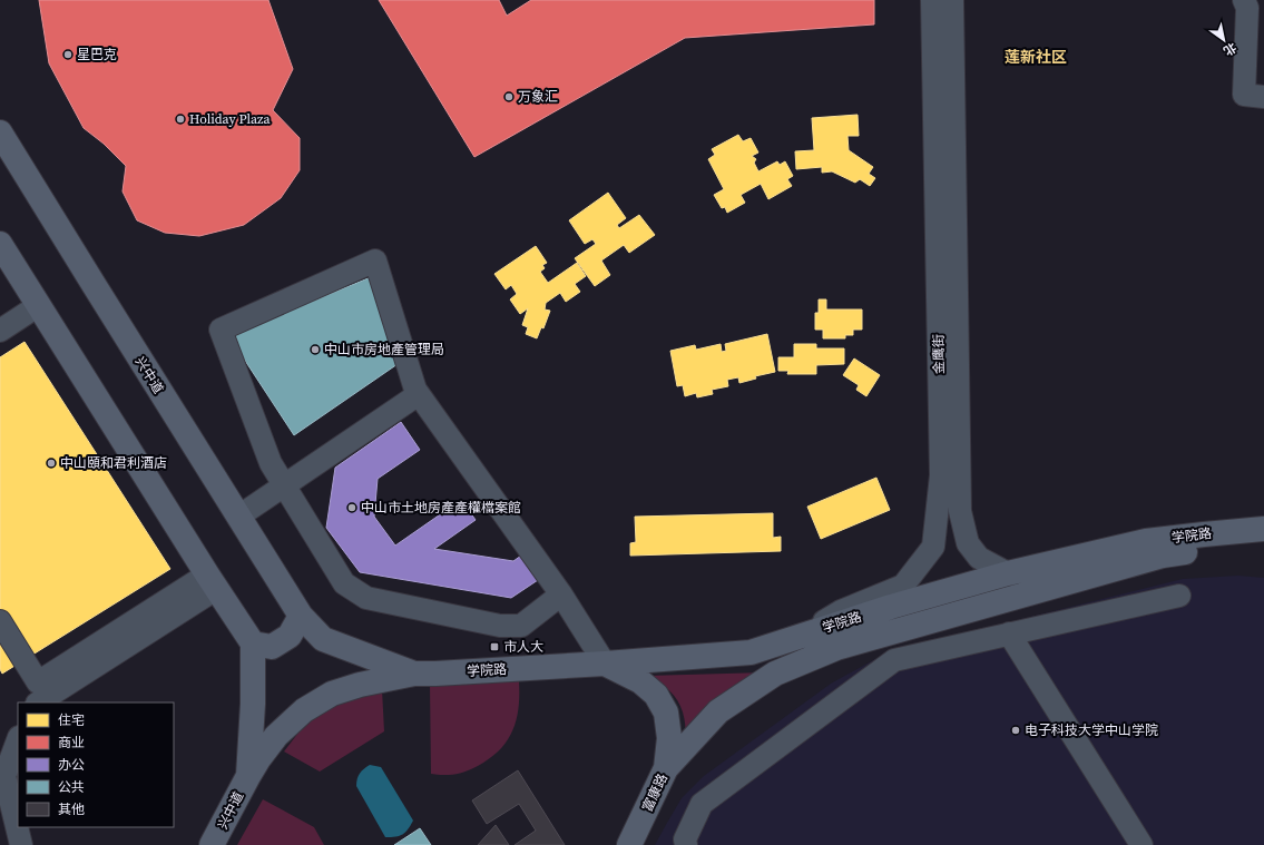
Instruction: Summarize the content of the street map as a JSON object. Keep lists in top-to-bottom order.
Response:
{
  "streets": {
    "main road": ["兴中道", "学院路", "富康路"],
    "street": ["金鹰街"]
  },
  "crossings": [
    ["金鹰街", "学院路"],
    ["兴中道", "学院路"],
    ["学院路", "富康路"]
  ],
  "districts": ["莲新社区"],
  "places": {
    "other": [
      "星巴克",
      "万象汇",
      "Holiday Plaza",
      "中山市房地產管理局",
      "中山頤和君利酒店",
      "中山市土地房產產權檔案館",
      "电子科技大学中山学院"
    ],
    "transit": ["市人大"]
  },
  "legend": [
    "住宅",
    "商业",
    "办公",
    "公共",
    "其他"
  ],
  "north": "bottom right"
}
